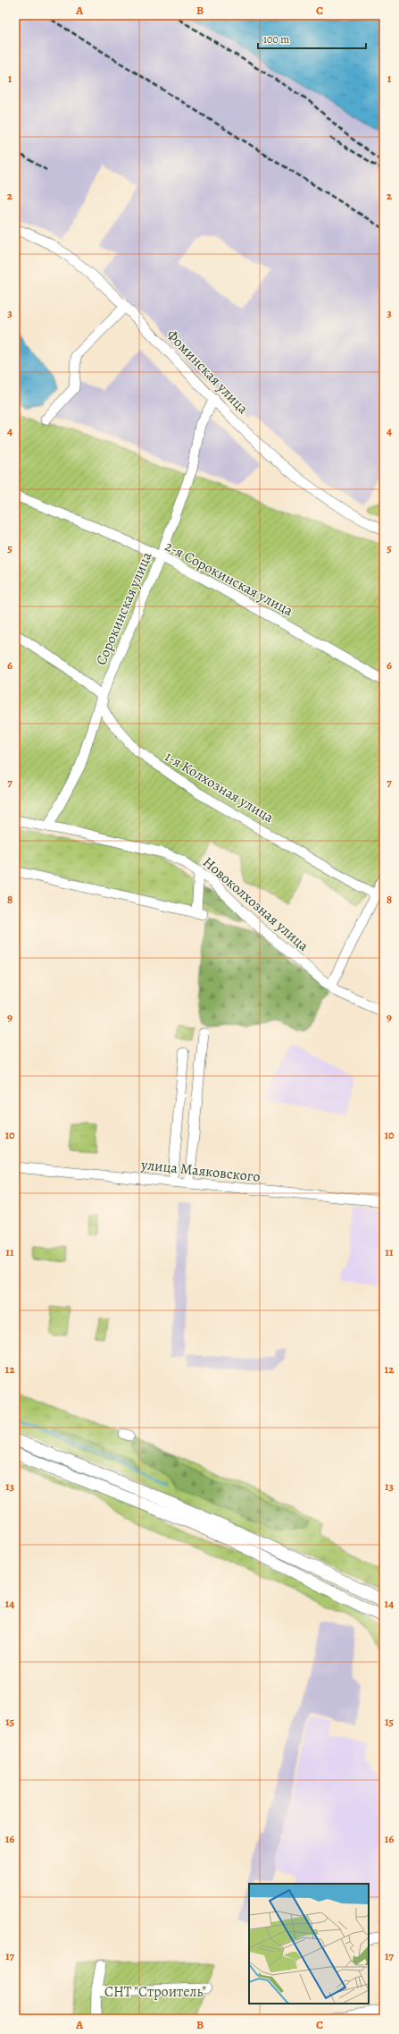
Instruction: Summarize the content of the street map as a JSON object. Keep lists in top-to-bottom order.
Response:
{
  "streets": {
    "street": [
      "Фоминская улица",
      "2-я Сорокинская улица",
      "Сорокинская улица",
      "1-я Колхозная улица",
      "Новоколхозная улица",
      "улица Маяковского"
    ]
  },
  "crossings": [
    ["Фоминская улица", "Сорокинская улица"],
    ["2-я Сорокинская улица", "Сорокинская улица"],
    ["Сорокинская улица", "1-я Колхозная улица"],
    ["Сорокинская улица", "Новоколхозная улица"]
  ],
  "parks": ["СНТ \"Строитель\""],
  "scale_bar": "100 m",
  "grid": {
    "columns": ["A", "B", "C"],
    "rows": [
      "1",
      "2",
      "3",
      "4",
      "5",
      "6",
      "7",
      "8",
      "9",
      "10",
      "11",
      "12",
      "13",
      "14",
      "15",
      "16",
      "17"
    ]
  }
}
